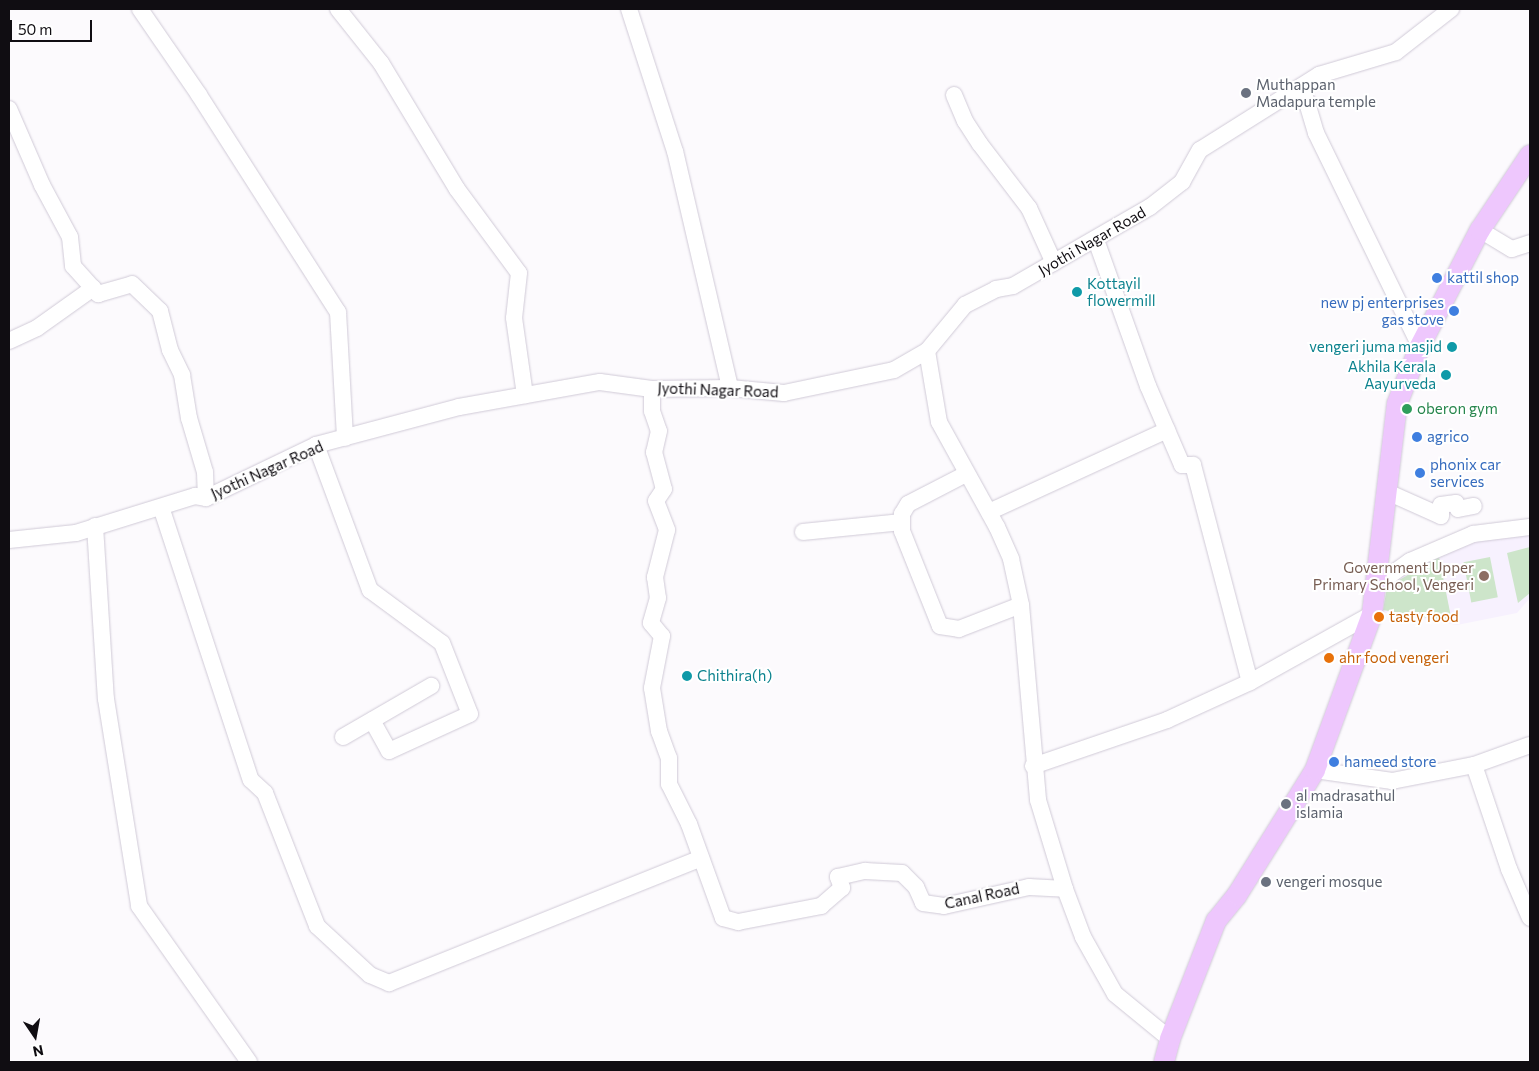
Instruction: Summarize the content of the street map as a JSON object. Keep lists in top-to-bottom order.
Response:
{
  "streets": {
    "street": ["Jyothi Nagar Road", "Canal Road"]
  },
  "places": [
    "Muthappan Madapura temple",
    "kattil shop",
    "Kottayil flowermill",
    "new pj enterprises gas stove",
    "vengeri juma masjid",
    "Akhila Kerala Aayurveda",
    "oberon gym",
    "agrico",
    "phonix car services",
    "Government Upper Primary School, Vengeri",
    "tasty food",
    "ahr food vengeri",
    "Chithira(h)",
    "hameed store",
    "al madrasathul islamia",
    "vengeri mosque"
  ],
  "scale_bar": "50 m",
  "north": "bottom"
}
